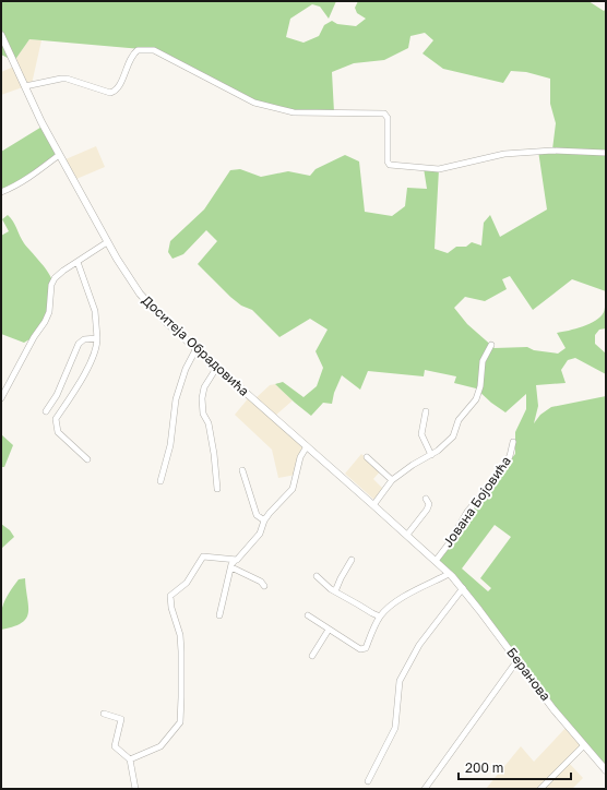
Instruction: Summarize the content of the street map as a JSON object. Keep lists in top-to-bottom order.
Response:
{
  "streets": {
    "main road": ["Доситеја Обрадовића", "Беранова"],
    "street": ["Јована Бојовића"]
  },
  "crossings": [
    ["Доситеја Обрадовића", "Јована Бојовића"],
    ["Доситеја Обрадовића", "Беранова"]
  ],
  "scale_bar": "200 m"
}
